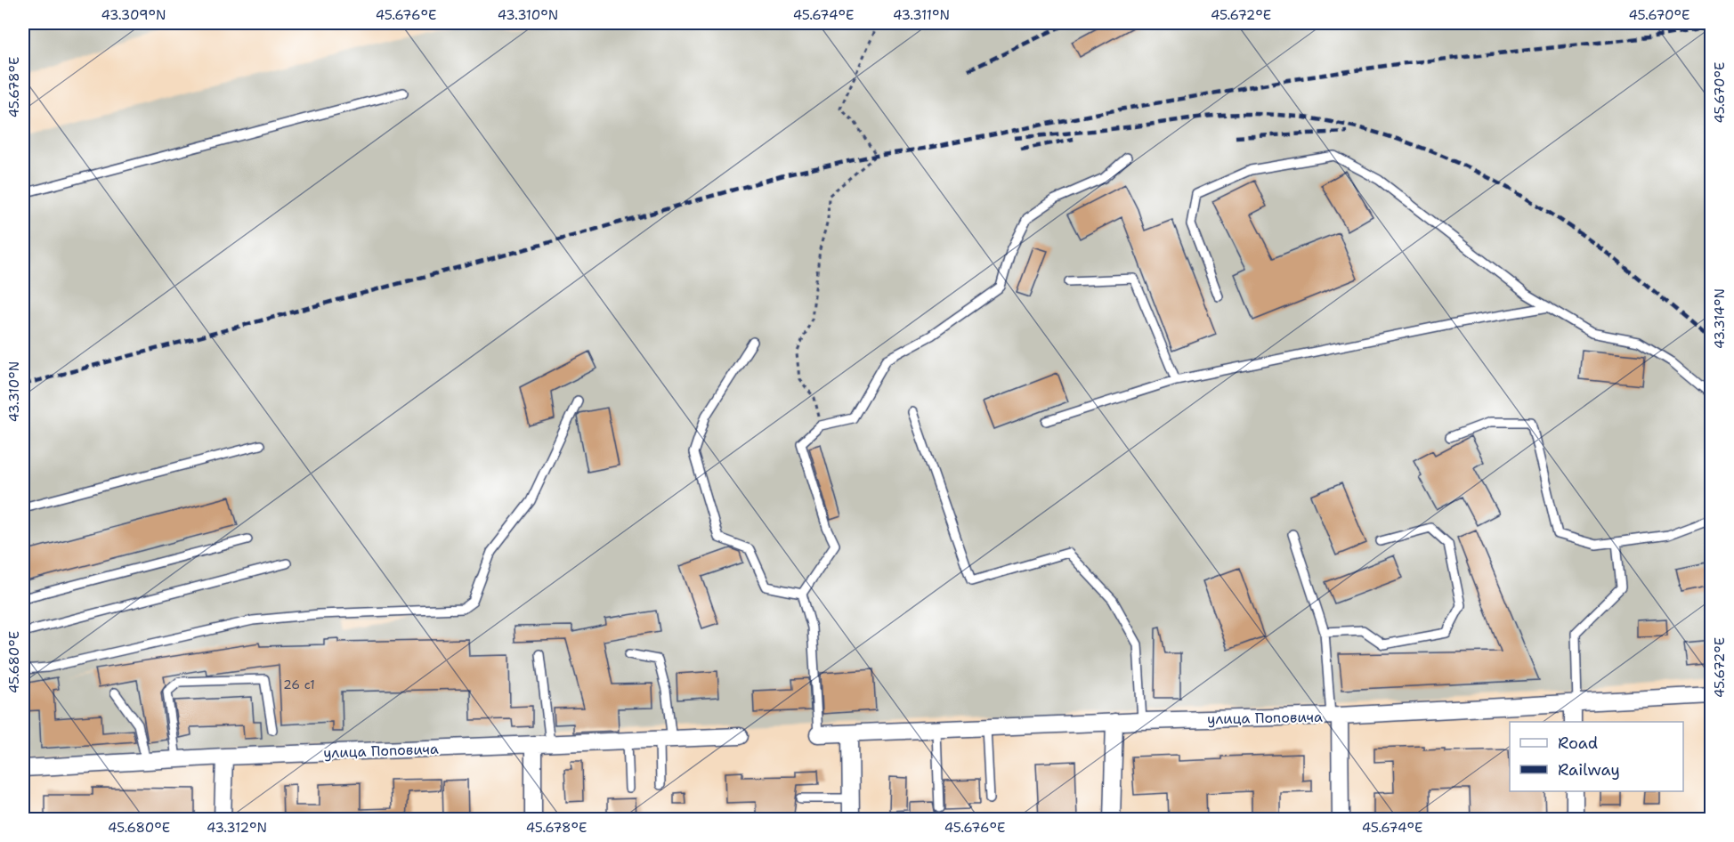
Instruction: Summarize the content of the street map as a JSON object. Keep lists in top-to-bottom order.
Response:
{
  "streets": {
    "street": ["улица Поповича"]
  },
  "house_numbers": ["26 с1"],
  "legend": ["Road", "Railway"],
  "coordinates": [
    "43.309°N",
    "45.676°E",
    "43.310°N",
    "45.674°E",
    "43.311°N",
    "45.672°E",
    "45.670°E",
    "45.678°E",
    "43.314°N",
    "45.680°E",
    "43.312°N"
  ]
}
